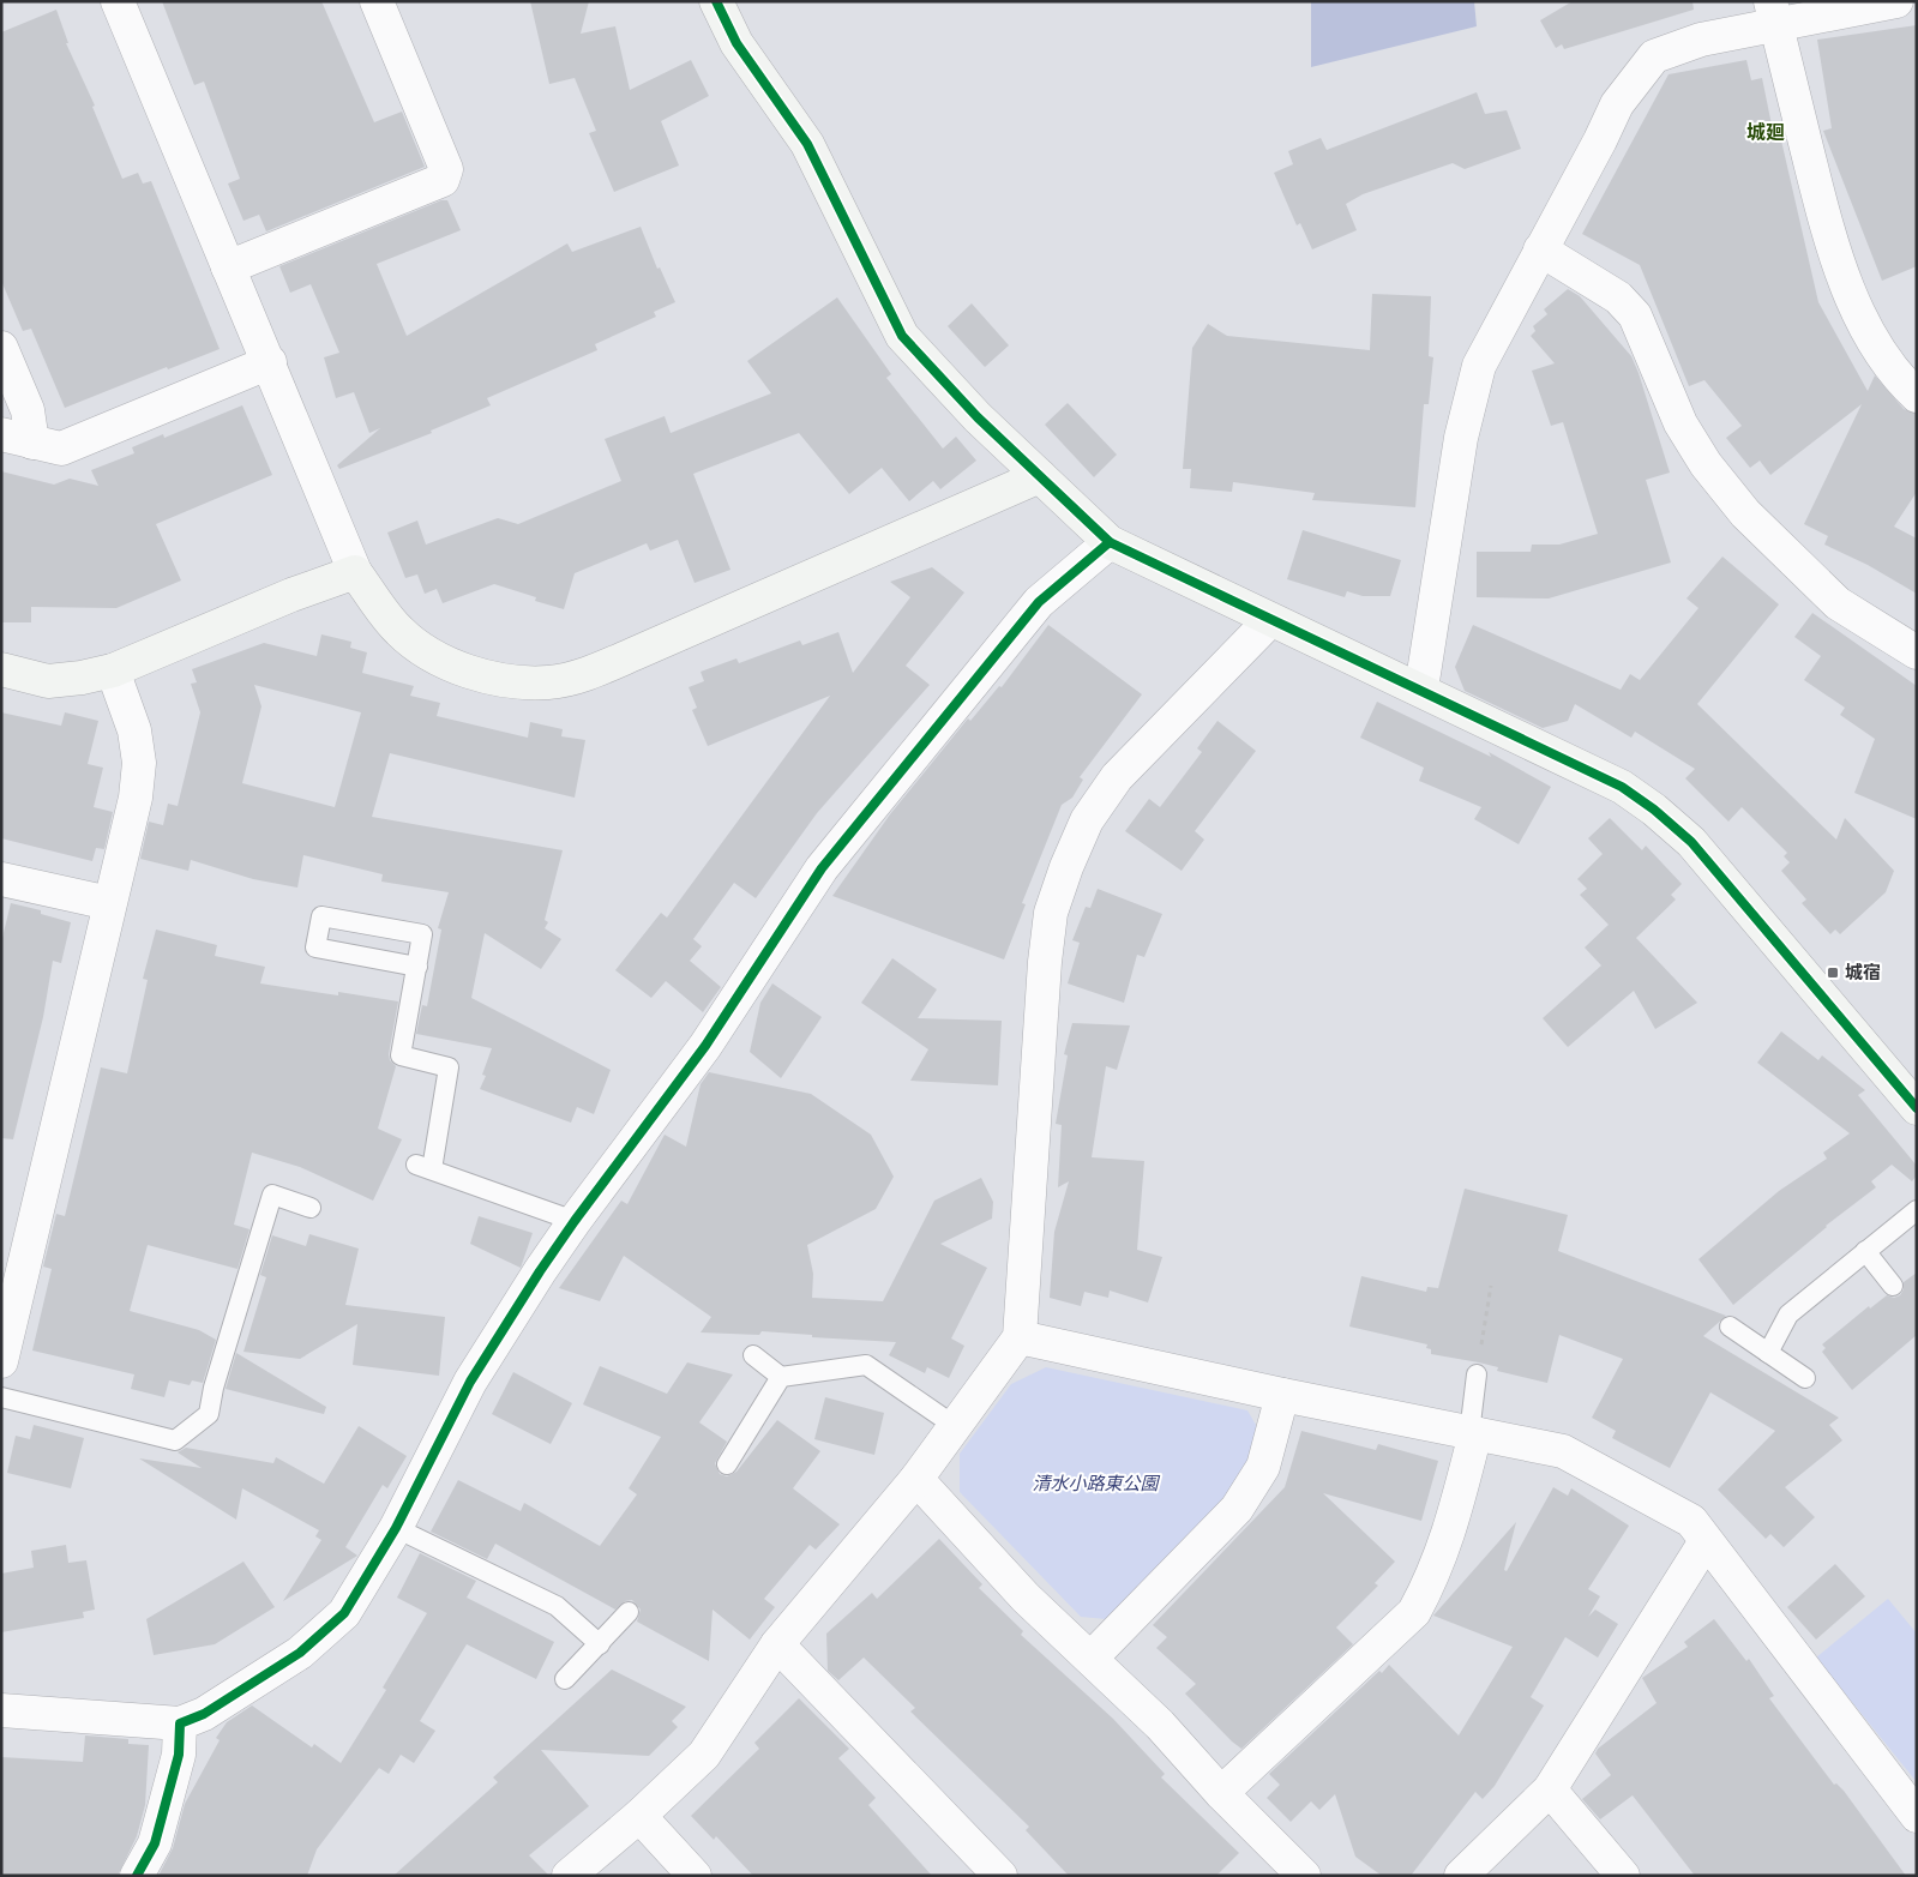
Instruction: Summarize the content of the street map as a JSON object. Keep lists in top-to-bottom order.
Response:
{
  "districts": ["城廻"],
  "parks": ["清水小路東公園"],
  "places": {
    "transit": ["城宿"]
  }
}
